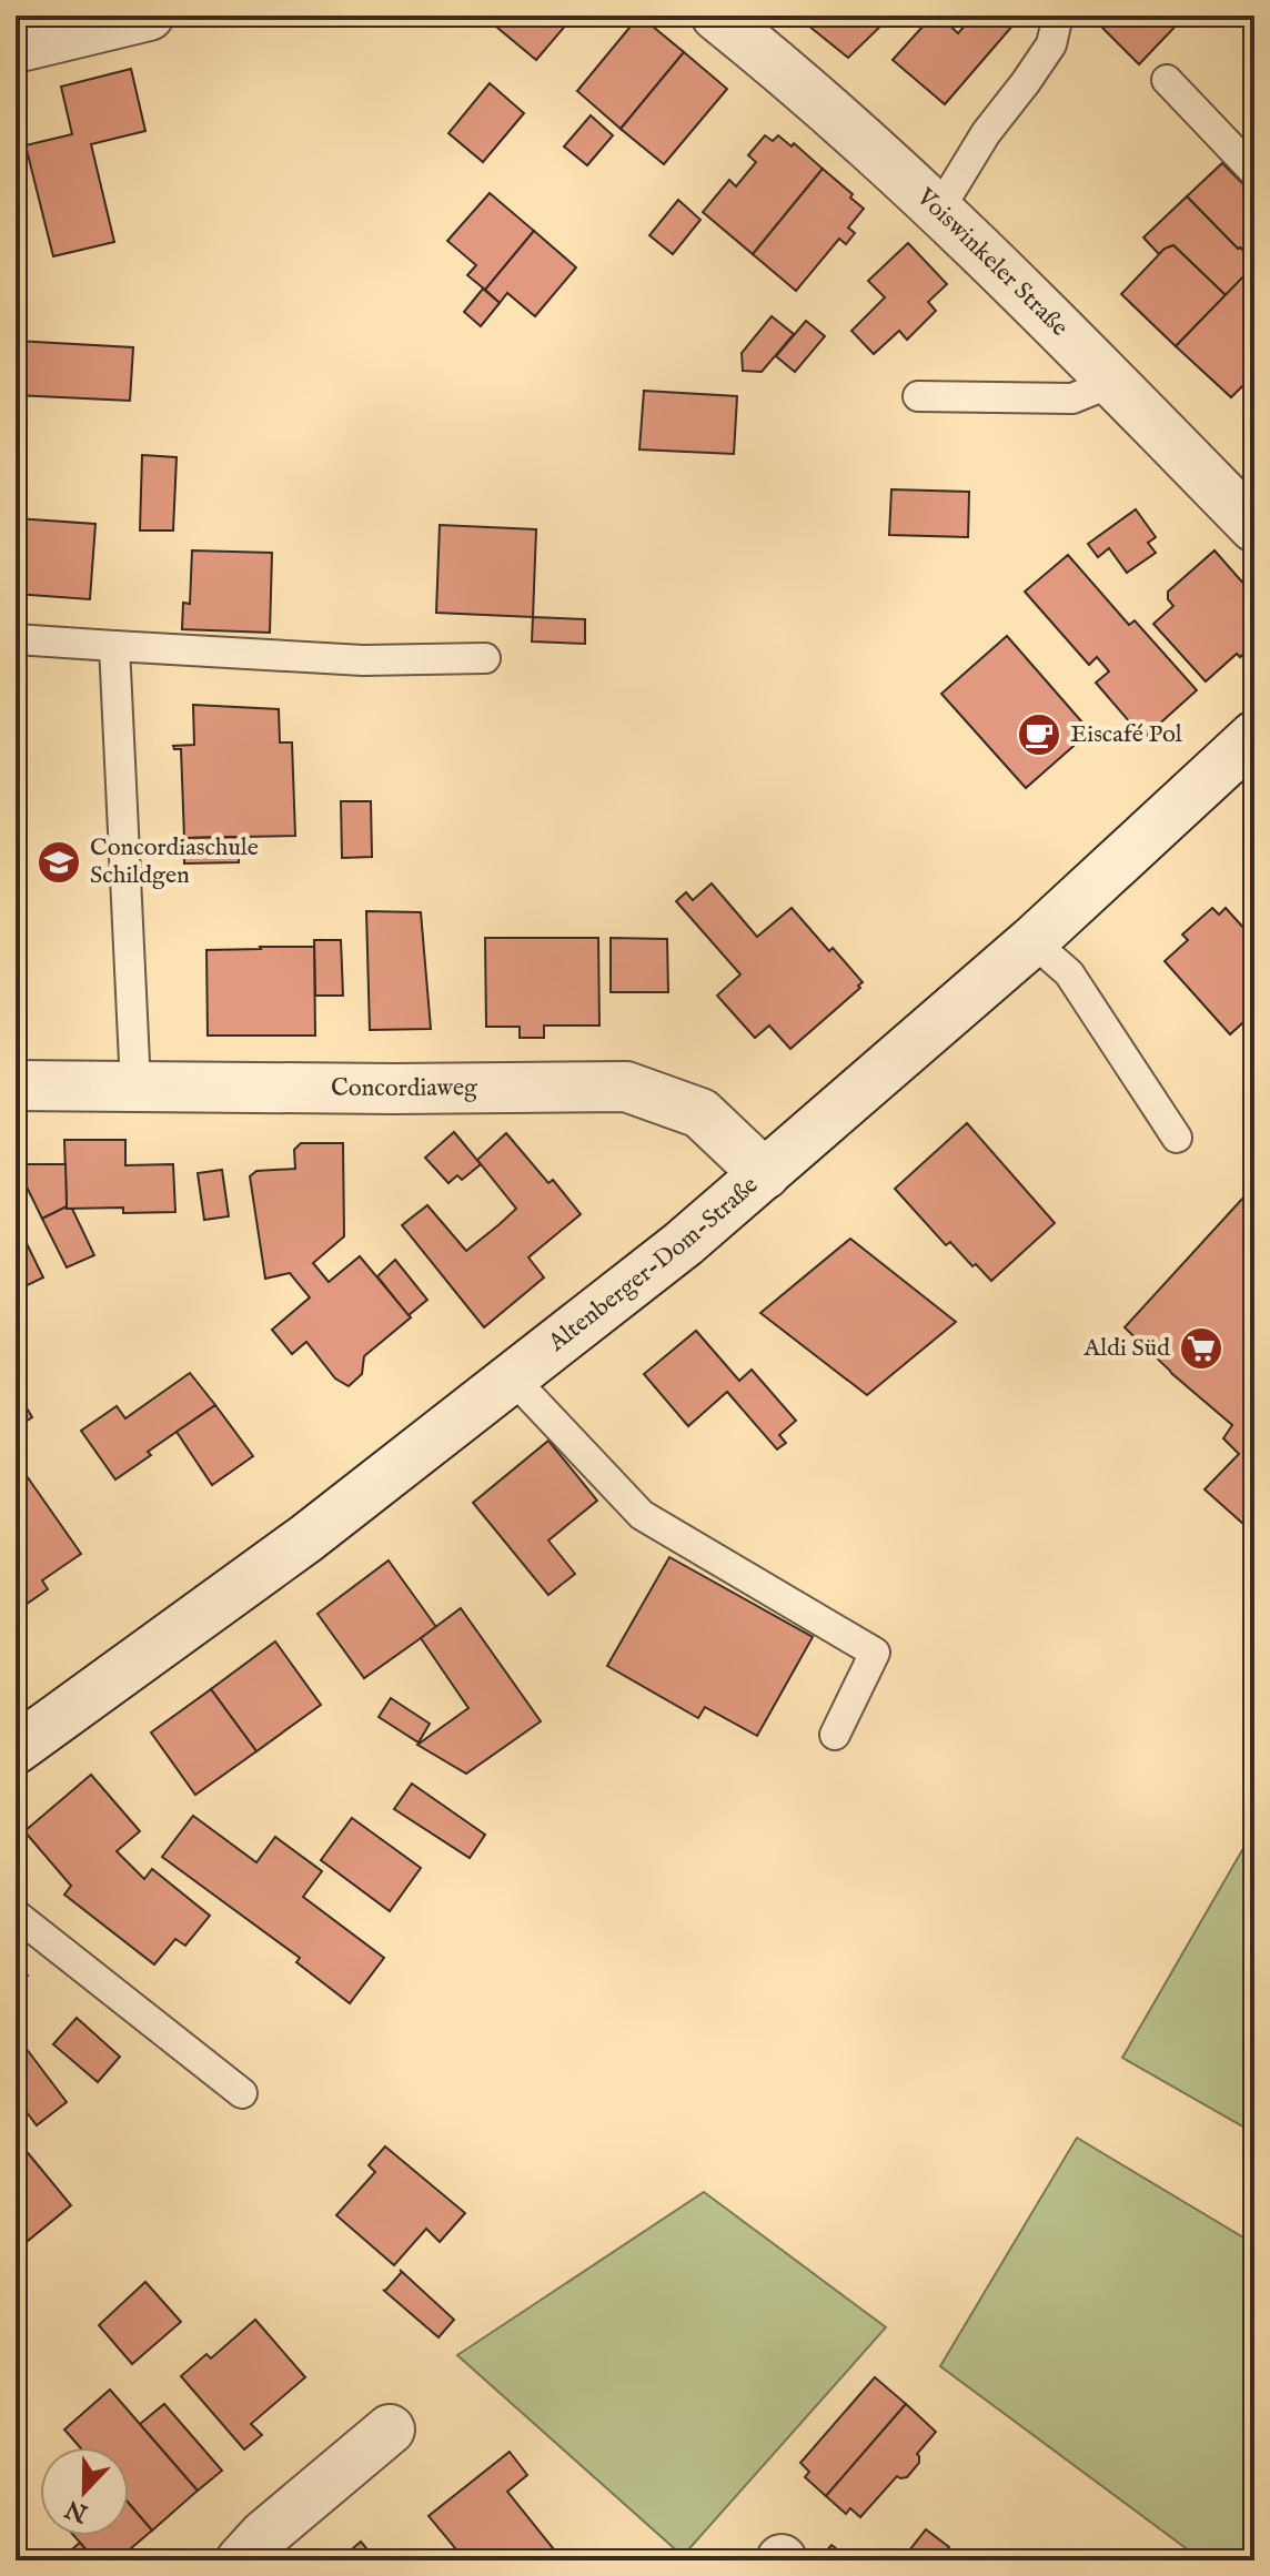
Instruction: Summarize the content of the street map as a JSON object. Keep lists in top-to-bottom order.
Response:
{
  "streets": {
    "street": ["Voiswinkeler Straße", "Concordiaweg", "Altenberger-Dom-Straße"]
  },
  "crossings": [
    ["Concordiaweg", "Altenberger-Dom-Straße"]
  ],
  "places": {
    "cafe": ["Eiscafé Pol"],
    "school or university": ["Concordiaschule Schildgen"],
    "supermarket": ["Aldi Süd"]
  },
  "north": "bottom"
}
